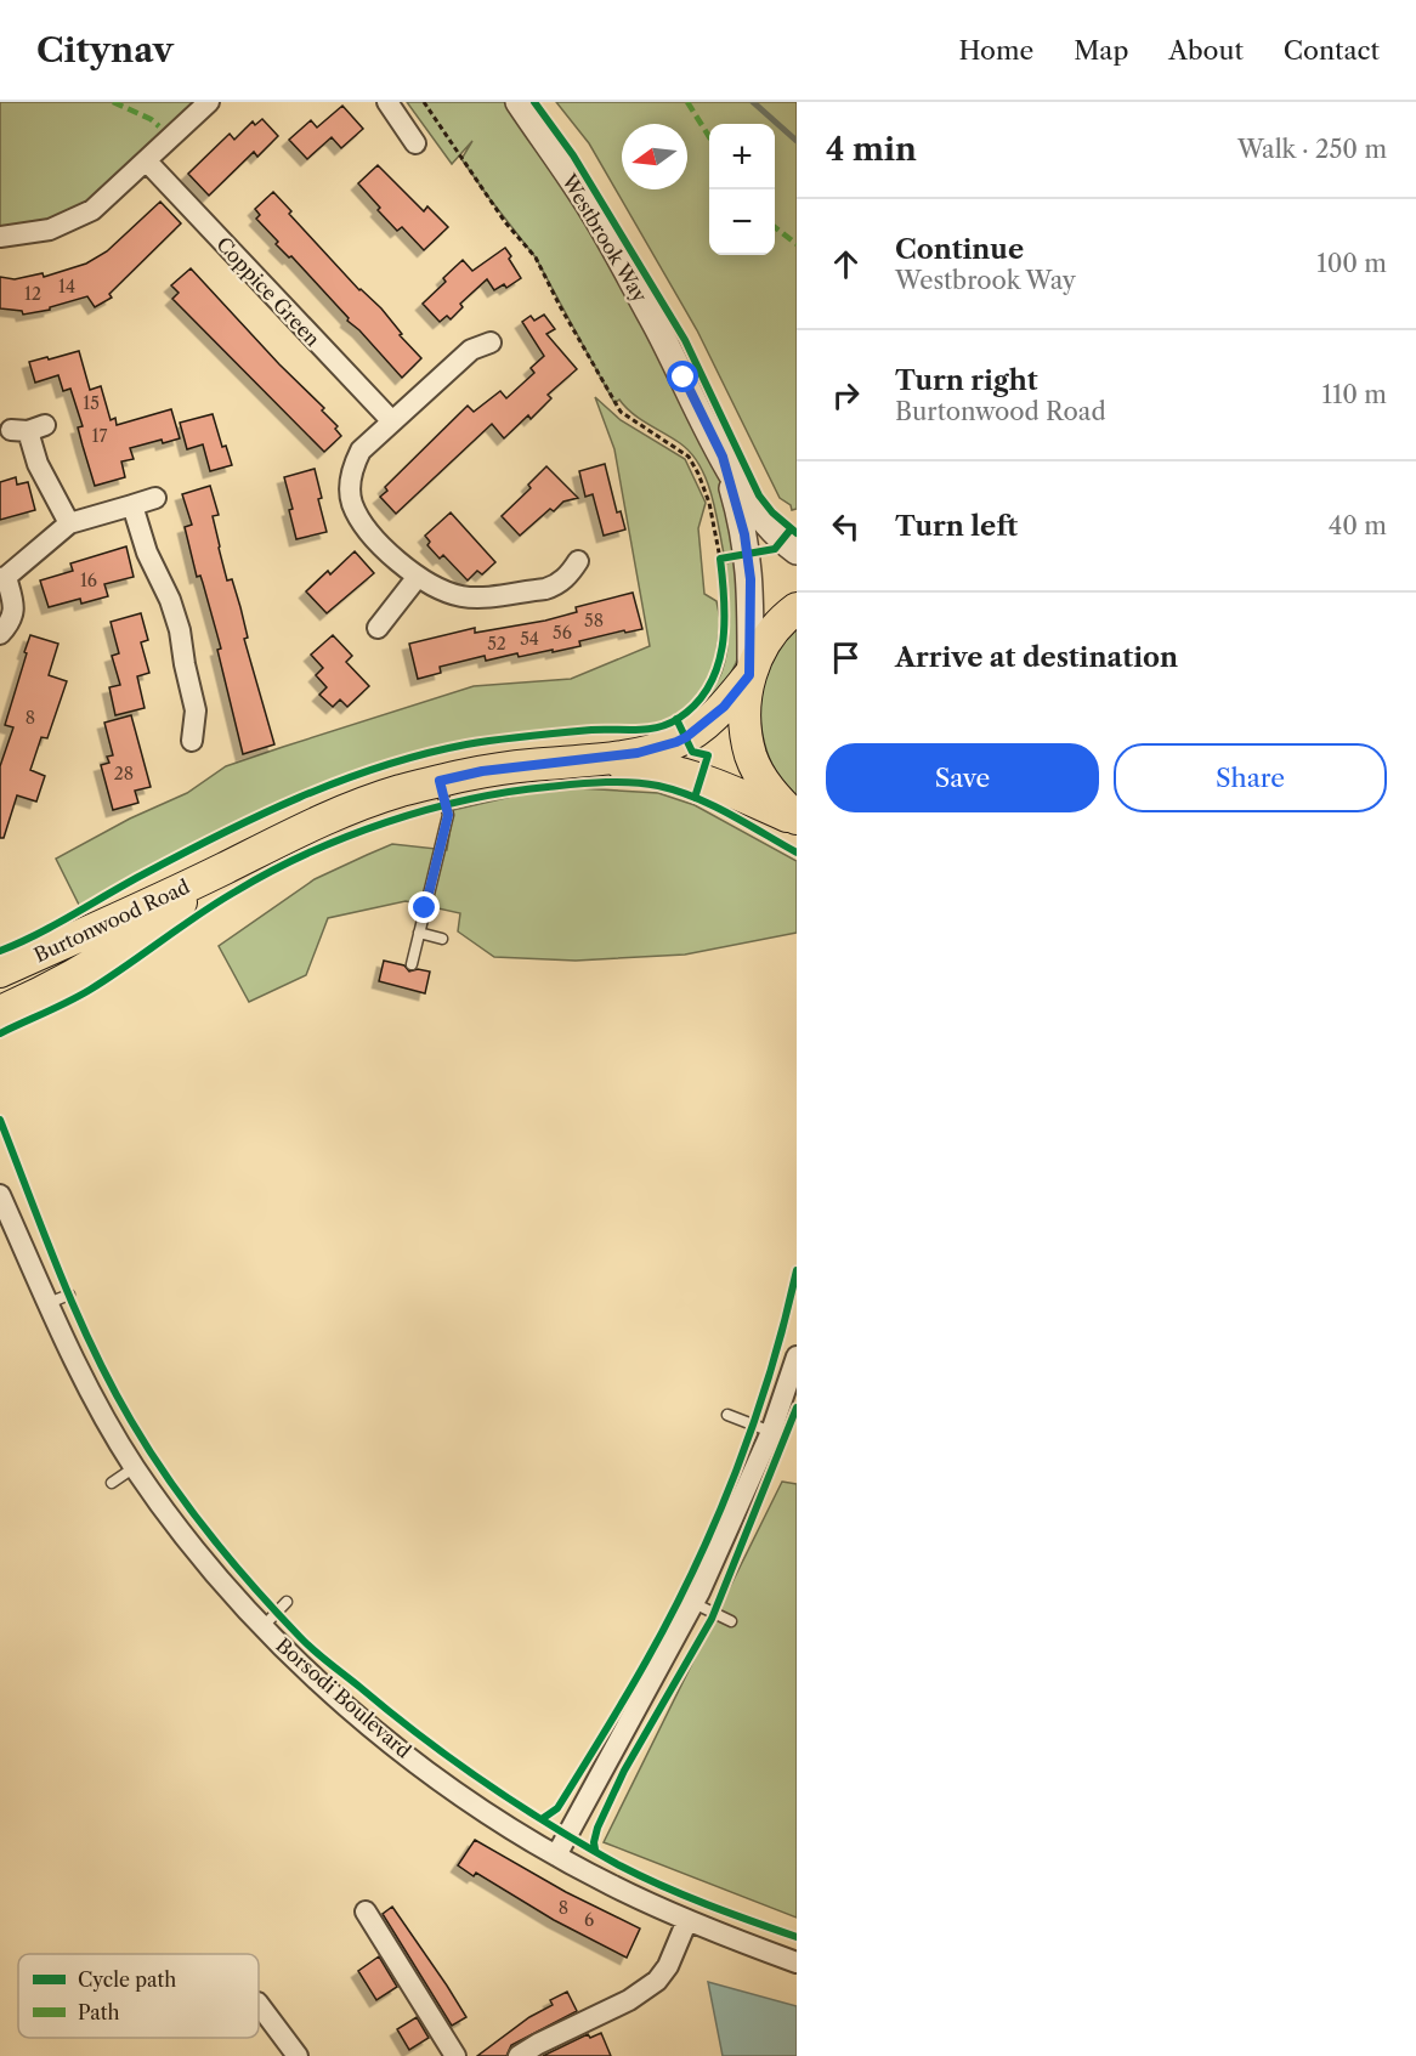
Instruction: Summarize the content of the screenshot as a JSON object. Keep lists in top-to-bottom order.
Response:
{
  "streets": {
    "main road": ["Burtonwood Road"],
    "street": ["Westbrook Way", "Coppice Green", "Borsodi Boulevard"]
  },
  "crossings": [
    ["Westbrook Way", "Burtonwood Road"]
  ],
  "house_numbers": [
    "14",
    "12",
    "15",
    "17",
    "16",
    "58",
    "56",
    "54",
    "52",
    "8",
    "28",
    "8",
    "6"
  ],
  "legend": ["Cycle path", "Path"],
  "north": "left",
  "page": {
    "header": "Citynav",
    "nav": [
      "Home",
      "Map",
      "About",
      "Contact"
    ],
    "heading": ["4 min", "Walk · 250 m"],
    "map_buttons": ["+", "−"],
    "list": [
      ["Continue", "Westbrook Way", "100 m"],
      ["Turn right", "Burtonwood Road", "110 m"],
      ["Turn left", "40 m"],
      "Arrive at destination"
    ],
    "buttons": ["Save", "Share"]
  }
}
